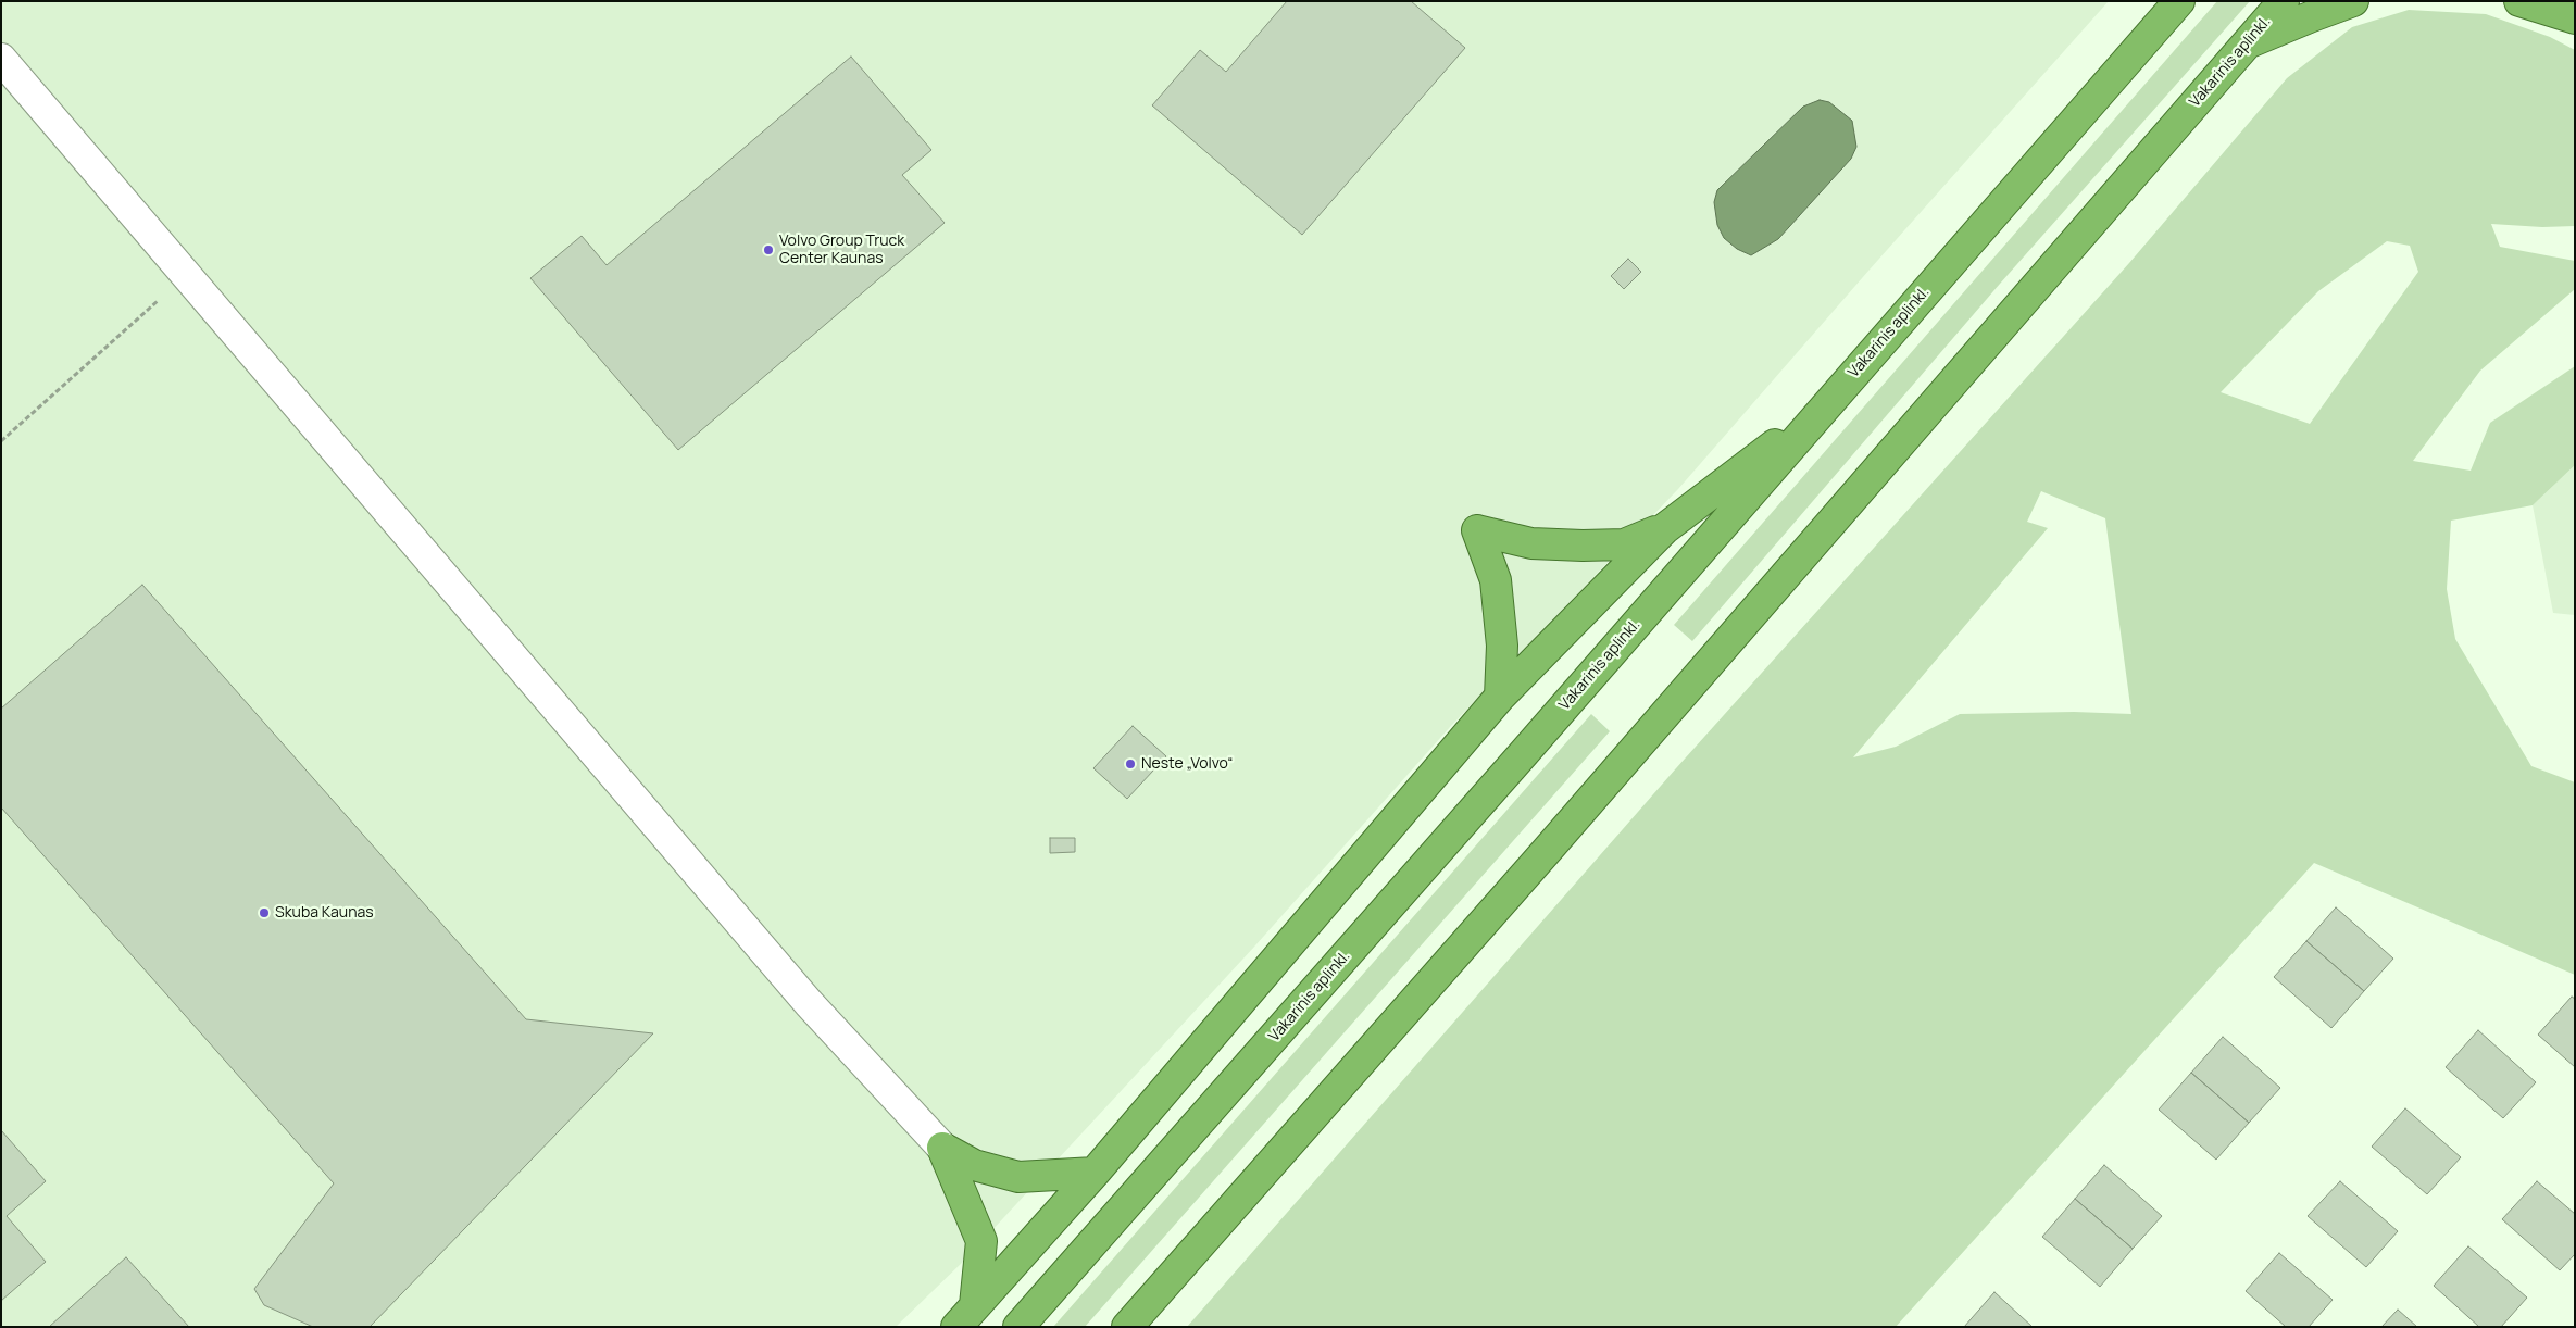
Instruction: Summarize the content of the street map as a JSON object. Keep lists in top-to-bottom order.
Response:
{
  "streets": {
    "highway": ["Vakarinis aplinkl."]
  },
  "places": ["Volvo Group Truck Center Kaunas", "Neste „Volvo“", "Skuba Kaunas"]
}
